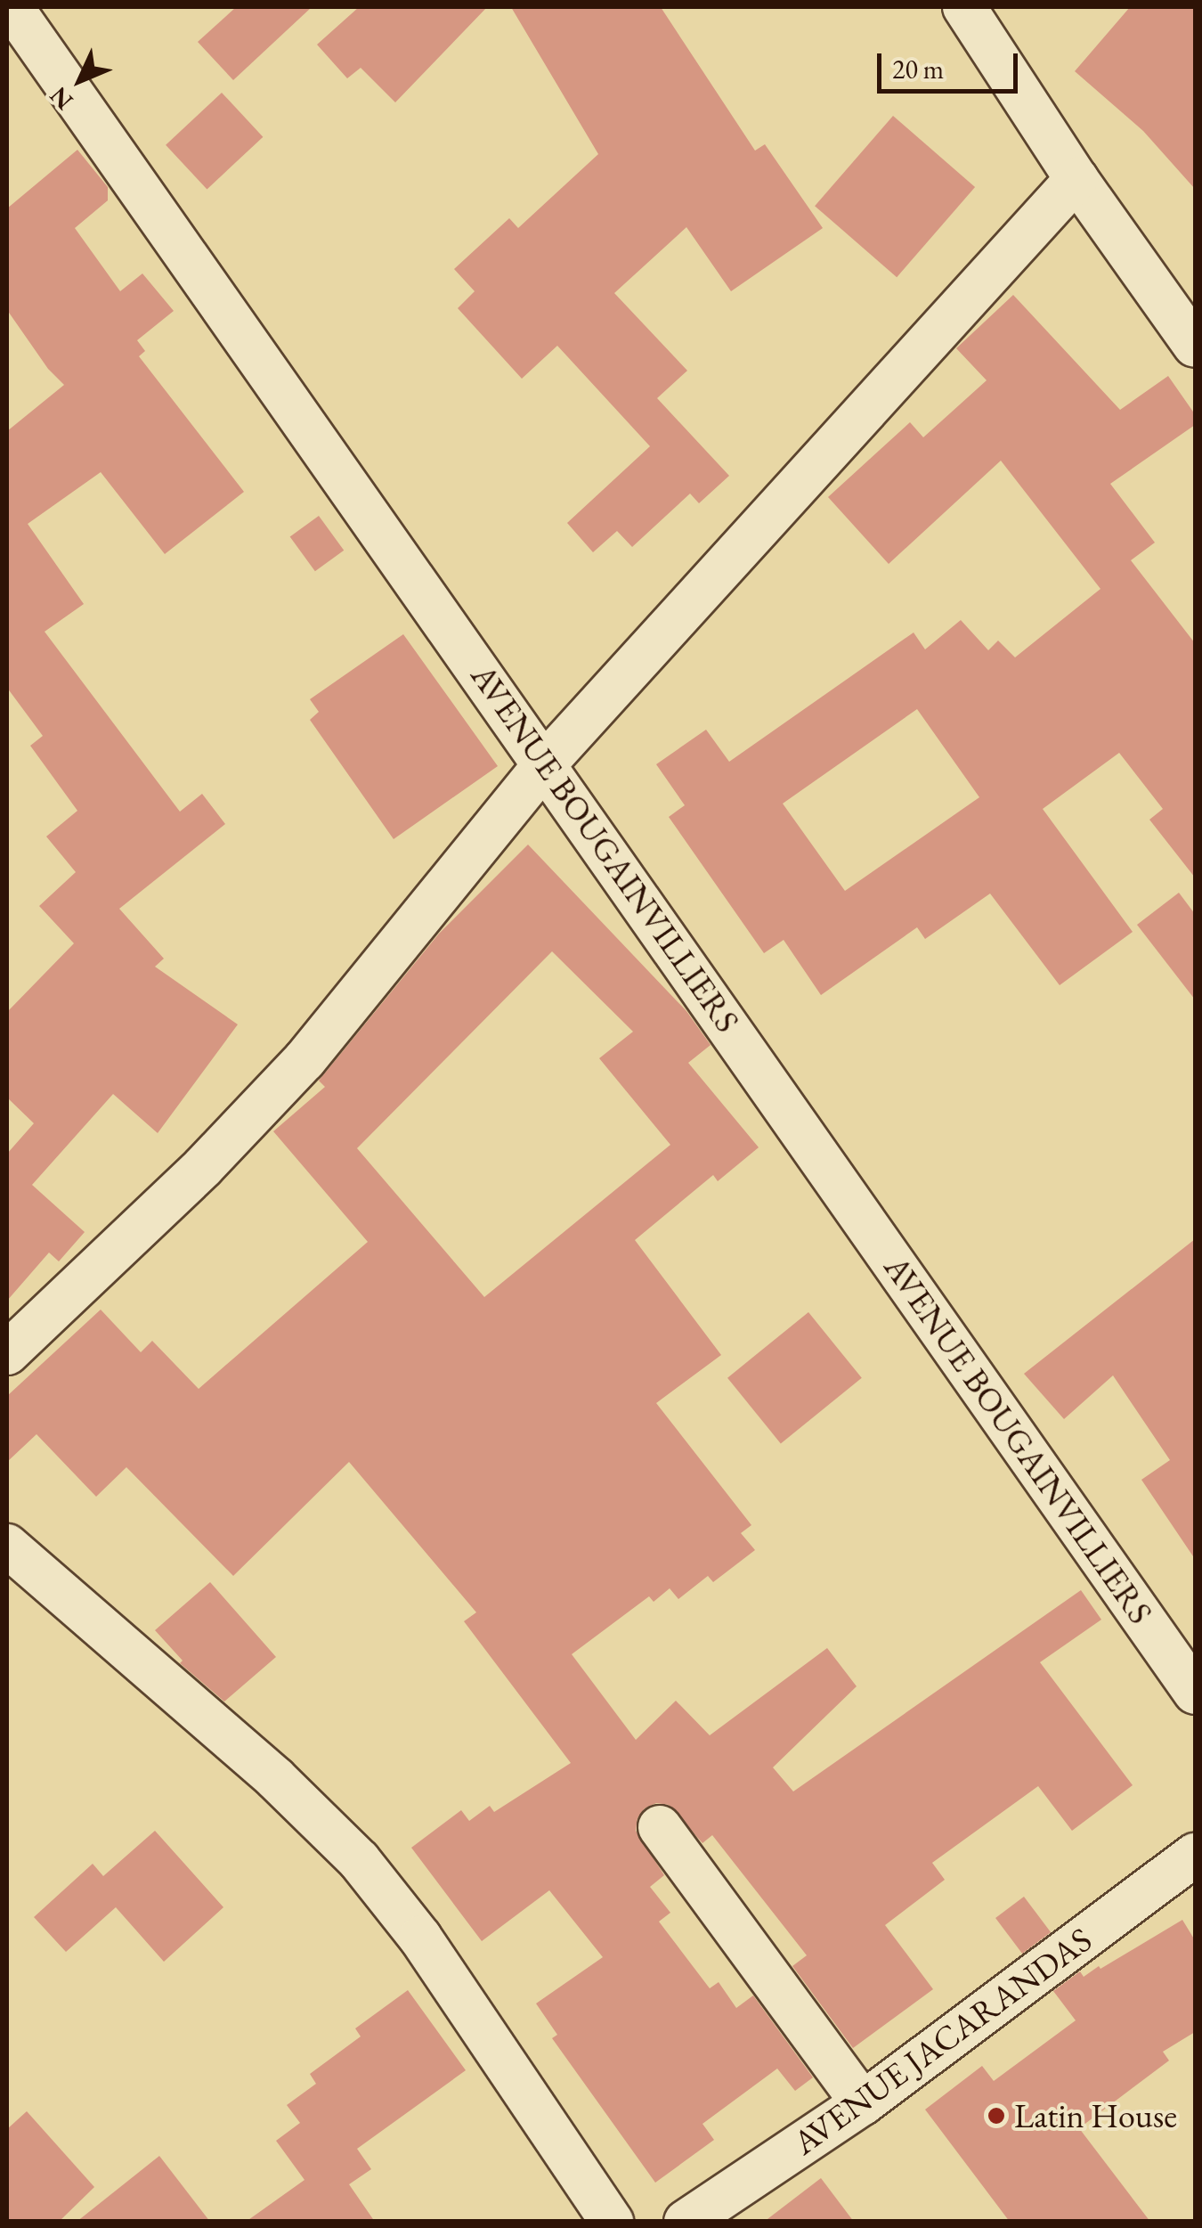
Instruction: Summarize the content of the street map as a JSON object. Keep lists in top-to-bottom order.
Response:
{
  "streets": {
    "street": ["AVENUE BOUGAINVILLIERS", "AVENUE JACARANDAS"]
  },
  "places": ["Latin House"],
  "scale_bar": "20 m",
  "north": "bottom left"
}
